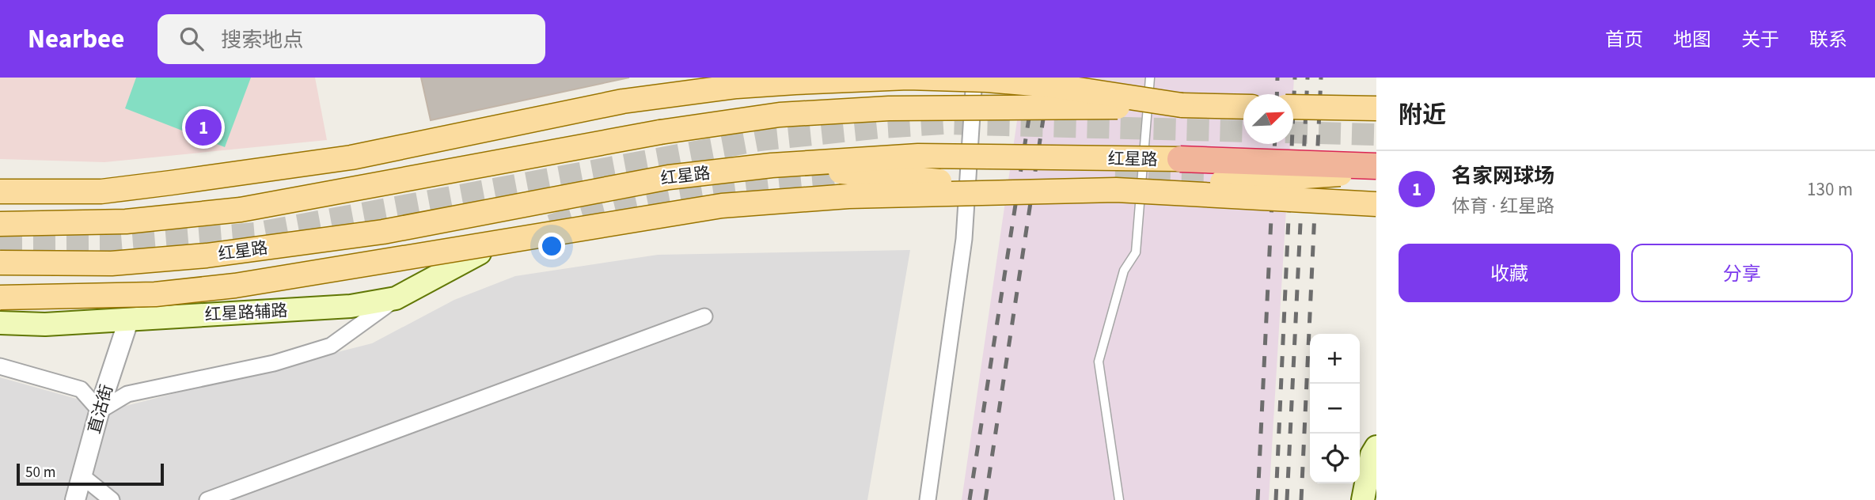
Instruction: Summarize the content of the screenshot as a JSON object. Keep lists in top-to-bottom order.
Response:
{
  "streets": {
    "highway": ["红星路"],
    "main road": ["红星路辅路"],
    "street": ["直沽街"]
  },
  "crossings": [
    ["红星路辅路", "直沽街"]
  ],
  "scale_bar": "50 m",
  "north": "top right",
  "page": {
    "header": "Nearbee",
    "search": "搜索地点",
    "nav": [
      "首页",
      "地图",
      "关于",
      "联系"
    ],
    "heading": "附近",
    "pins": "1",
    "list": [
      {
        "mark": "1",
        "name": "名家网球场",
        "note": "体育 · 红星路",
        "value": "130 m"
      }
    ],
    "buttons": ["收藏", "分享"],
    "map_buttons": ["+", "−"],
    "scale": "50 m"
  }
}
